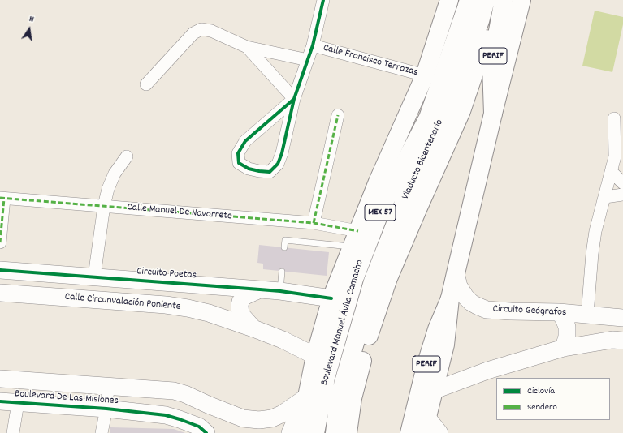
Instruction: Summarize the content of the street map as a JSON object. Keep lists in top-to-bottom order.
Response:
{
  "streets": {
    "main road": [
      "PERIF",
      "Viaducto Bicentenario",
      "MEX 57",
      "Circuito Poetas",
      "Calle Circunvalación Poniente",
      "Circuito Geógrafos",
      "Boulevard Manuel Ávila Camacho",
      "Boulevard De Las Misiones"
    ],
    "street": ["Calle Francisco Terrazas", "Calle Manuel De Navarrete"]
  },
  "crossings": [
    ["Calle Francisco Terrazas", "Boulevard Manuel Ávila Camacho"],
    ["Calle Manuel De Navarrete", "Boulevard Manuel Ávila Camacho"],
    ["Circuito Poetas", "Boulevard Manuel Ávila Camacho"],
    ["Calle Circunvalación Poniente", "Boulevard Manuel Ávila Camacho"],
    ["Boulevard Manuel Ávila Camacho", "Boulevard De Las Misiones"]
  ],
  "legend": ["Ciclovía", "Sendero"],
  "north": "top"
}
